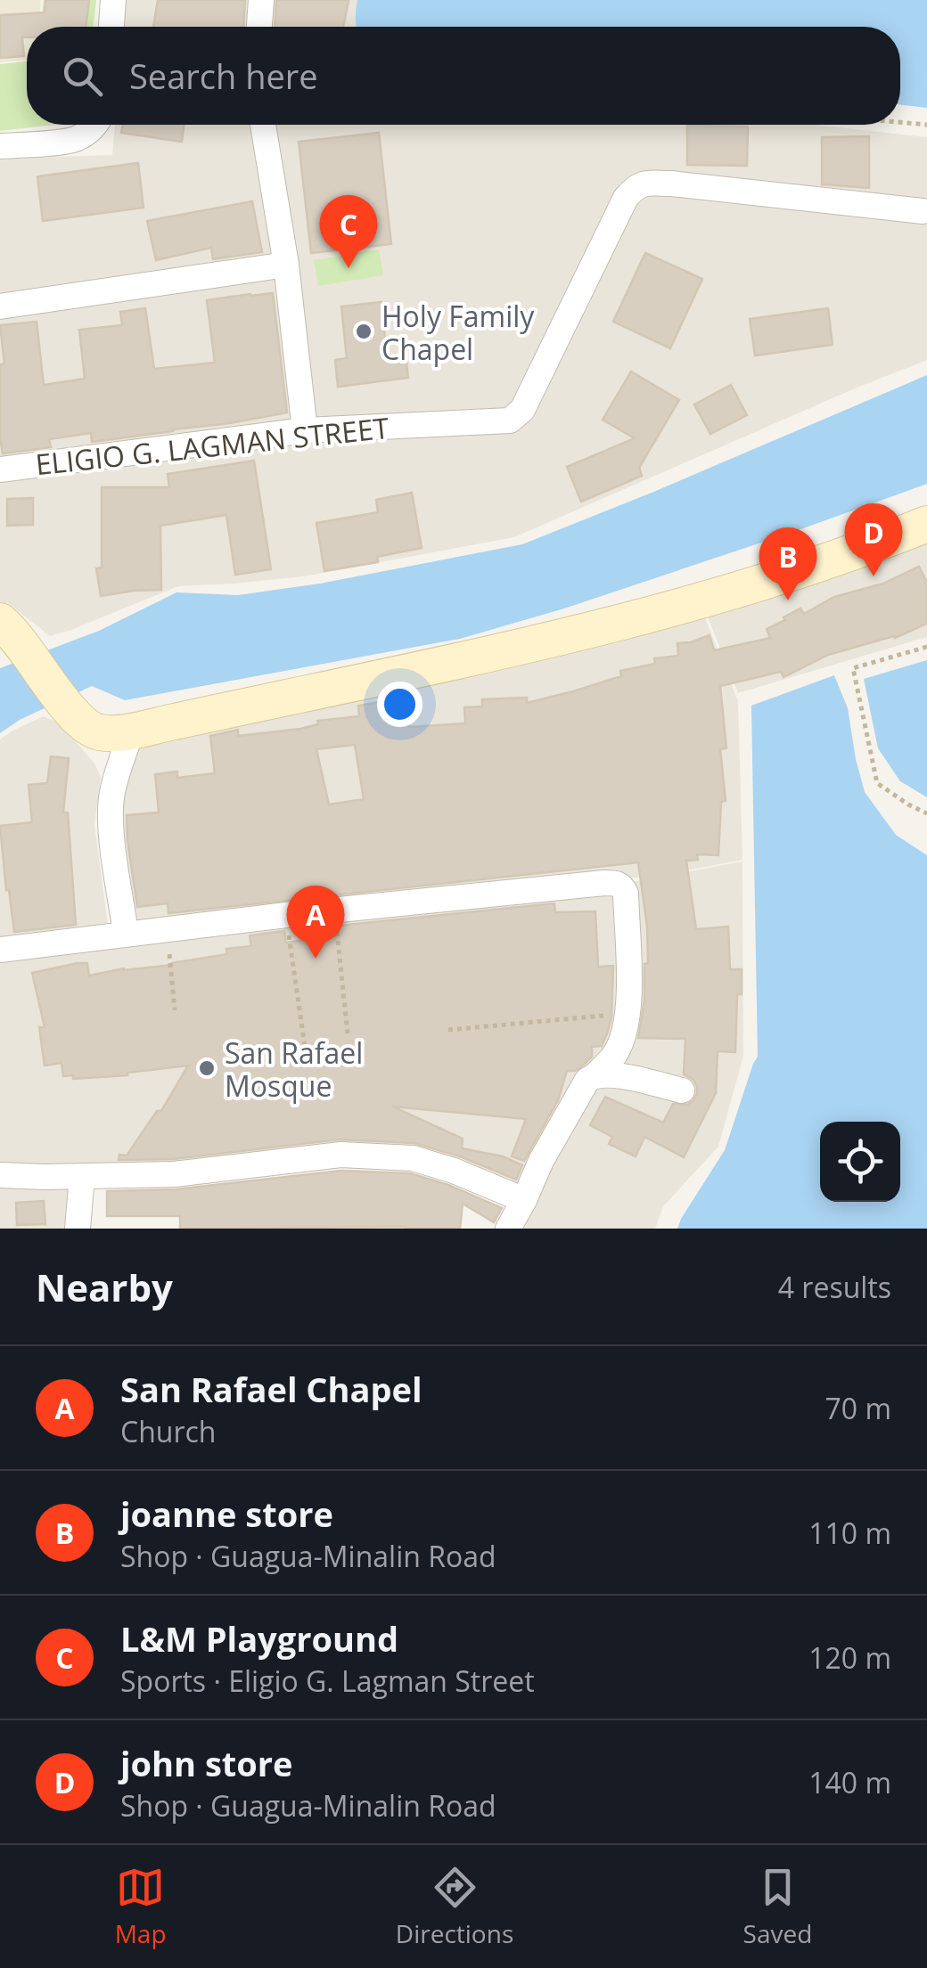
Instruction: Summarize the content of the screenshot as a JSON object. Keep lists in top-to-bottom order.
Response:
{
  "streets": {
    "street": ["ELIGIO G. LAGMAN STREET"]
  },
  "places": ["Holy Family Chapel", "San Rafael Mosque"],
  "page": {
    "search": "Search here",
    "pins": [
      "C",
      "D",
      "B",
      "A"
    ],
    "heading": ["Nearby", "4 results"],
    "list": [
      {
        "mark": "A",
        "name": "San Rafael Chapel",
        "note": "Church",
        "value": "70 m"
      },
      {
        "mark": "B",
        "name": "joanne store",
        "note": "Shop · Guagua-Minalin Road",
        "value": "110 m"
      },
      {
        "mark": "C",
        "name": "L&M Playground",
        "note": "Sports · Eligio G. Lagman Street",
        "value": "120 m"
      },
      {
        "mark": "D",
        "name": "john store",
        "note": "Shop · Guagua-Minalin Road",
        "value": "140 m"
      }
    ],
    "nav": ["Map", "Directions", "Saved"]
  }
}
